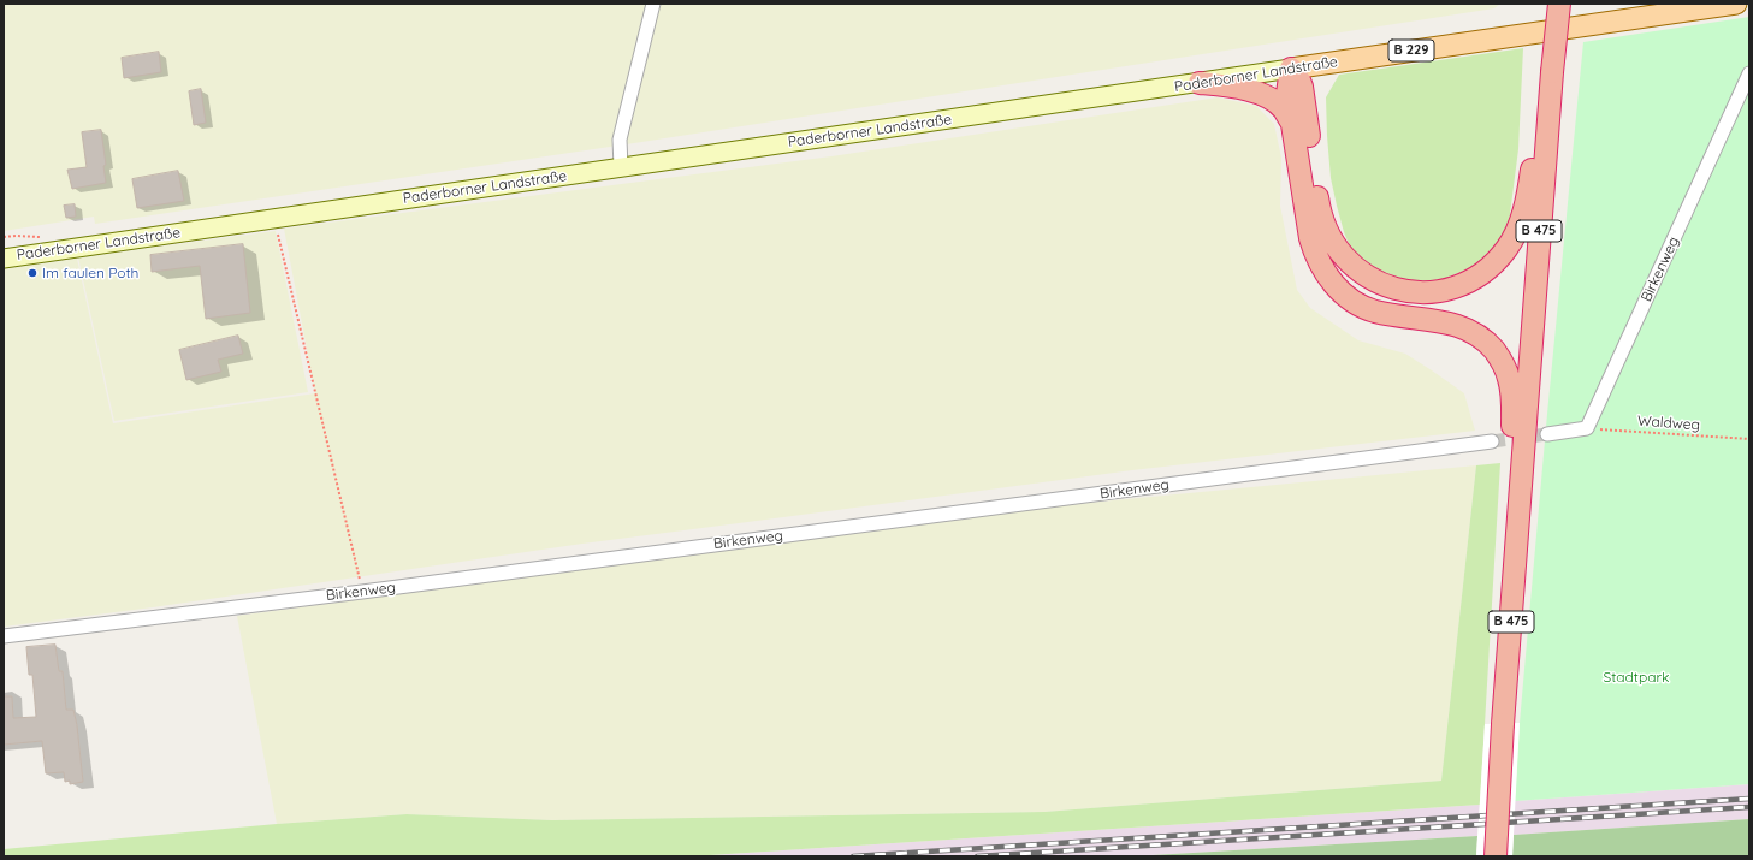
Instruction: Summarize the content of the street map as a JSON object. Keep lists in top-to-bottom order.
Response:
{
  "streets": {
    "highway": ["B 475"],
    "main road": ["B 229", "Paderborner Landstraße"],
    "street": ["Birkenweg"],
    "path": ["Waldweg"]
  },
  "crossings": [
    ["Birkenweg", "Waldweg"]
  ],
  "parks": ["Stadtpark"],
  "places": ["Im faulen Poth"]
}
